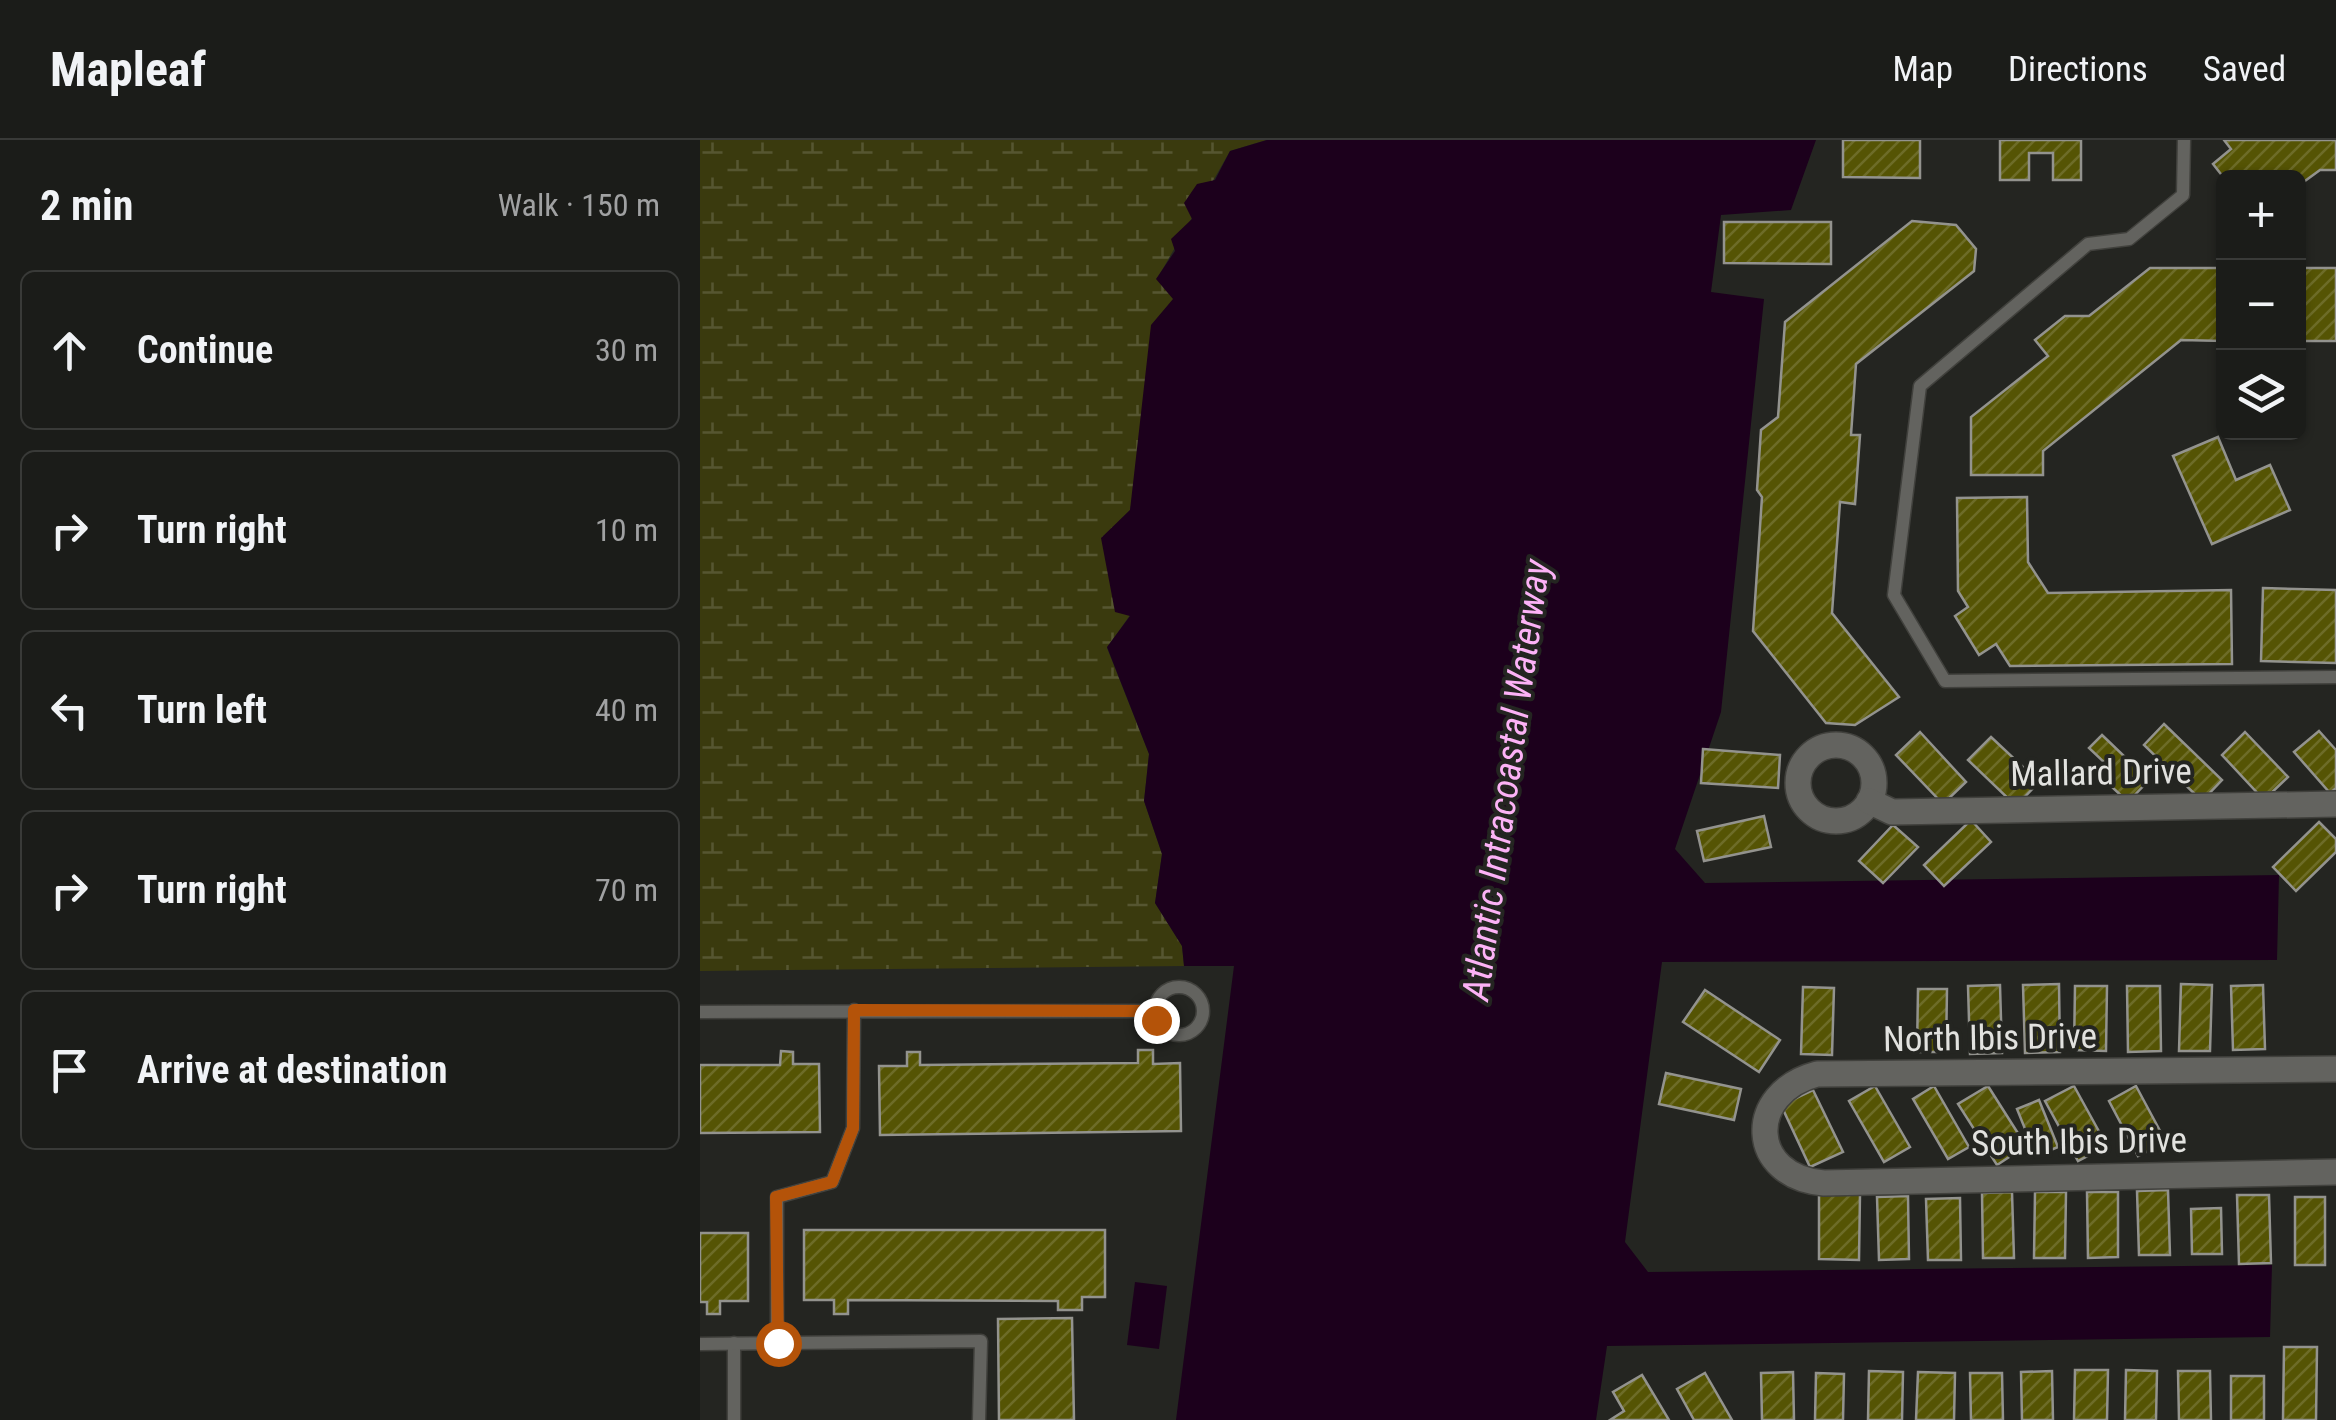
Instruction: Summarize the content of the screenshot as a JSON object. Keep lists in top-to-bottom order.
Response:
{
  "streets": {
    "street": ["Mallard Drive", "North Ibis Drive", "South Ibis Drive"]
  },
  "crossings": [
    ["North Ibis Drive", "South Ibis Drive"]
  ],
  "water": ["Atlantic Intracoastal Waterway"],
  "page": {
    "header": "Mapleaf",
    "nav": ["Map", "Directions", "Saved"],
    "heading": ["2 min", "Walk · 150 m"],
    "map_buttons": ["+", "−"],
    "list": [
      ["Continue", "30 m"],
      ["Turn right", "10 m"],
      ["Turn left", "40 m"],
      ["Turn right", "70 m"],
      "Arrive at destination"
    ]
  }
}
